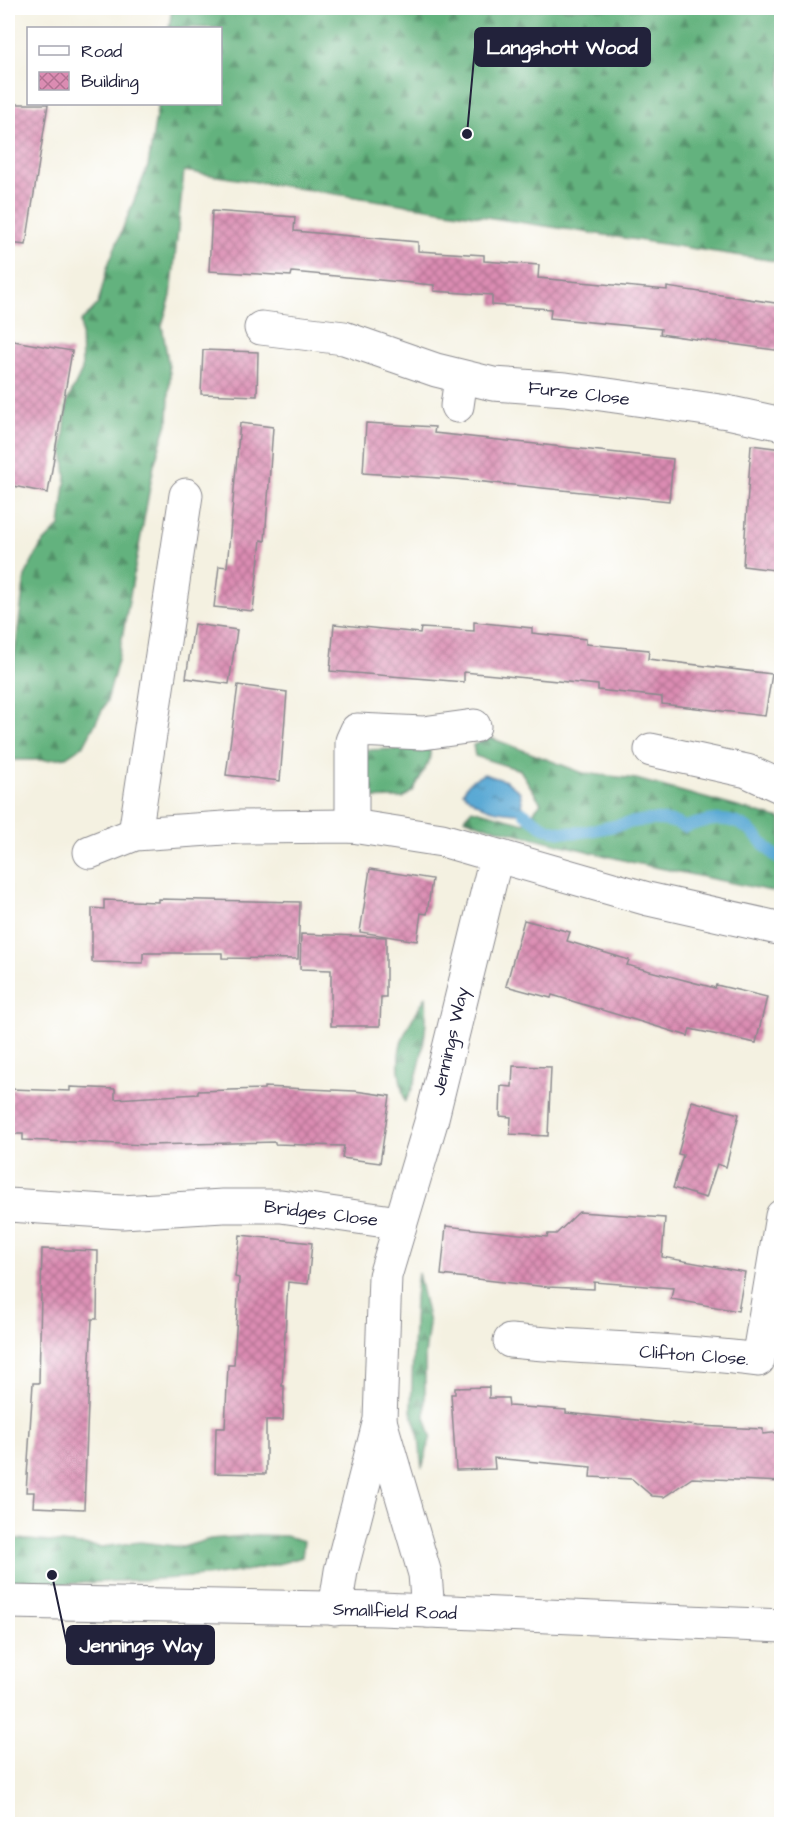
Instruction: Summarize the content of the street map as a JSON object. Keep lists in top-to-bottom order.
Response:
{
  "streets": {
    "street": [
      "Furze Close",
      "Jennings Way",
      "Bridges Close",
      "Clifton Close.",
      "Smallfield Road"
    ]
  },
  "crossings": [
    ["Jennings Way", "Bridges Close"],
    ["Bridges Close", "Smallfield Road"]
  ],
  "places": ["Langshott Wood", "Jennings Way"],
  "legend": ["Road", "Building"]
}
